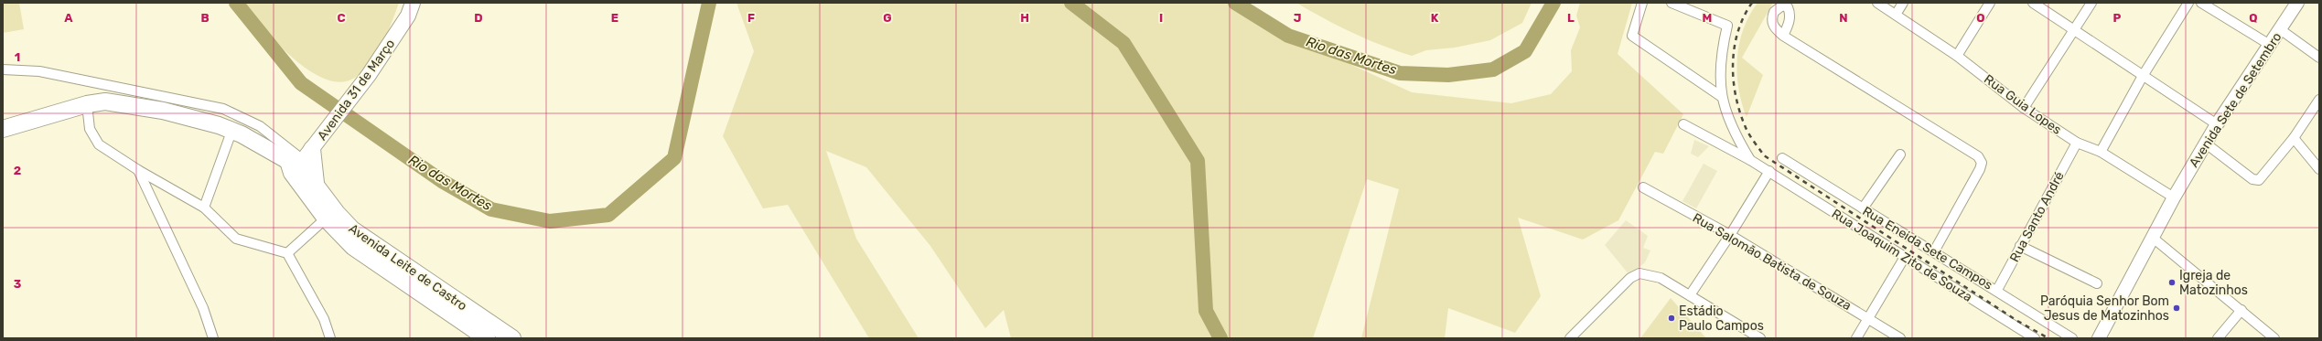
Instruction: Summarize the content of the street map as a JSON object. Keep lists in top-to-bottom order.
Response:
{
  "streets": {
    "highway": ["Avenida Leite de Castro"],
    "main road": ["Avenida 31 de Março", "Avenida Sete de Setembro"],
    "street": [
      "Rua Guia Lopes",
      "Rua Santo André",
      "Rua Eneida Sete Campos",
      "Rua Joaquim Zito de Souza",
      "Rua Salomão Batista de Souza"
    ]
  },
  "crossings": [
    ["Avenida 31 de Março", "Avenida Leite de Castro"],
    ["Avenida Sete de Setembro", "Rua Guia Lopes"],
    ["Rua Guia Lopes", "Rua Santo André"],
    ["Rua Santo André", "Rua Eneida Sete Campos"]
  ],
  "water": ["Rio das Mortes"],
  "places": ["Igreja de Matozinhos", "Paróquia Senhor Bom Jesus de Matozinhos", "Estádio Paulo Campos"],
  "grid": {
    "columns": [
      "A",
      "B",
      "C",
      "D",
      "E",
      "F",
      "G",
      "H",
      "I",
      "J",
      "K",
      "L",
      "M",
      "N",
      "O",
      "P",
      "Q"
    ],
    "rows": ["1", "2", "3"]
  }
}
